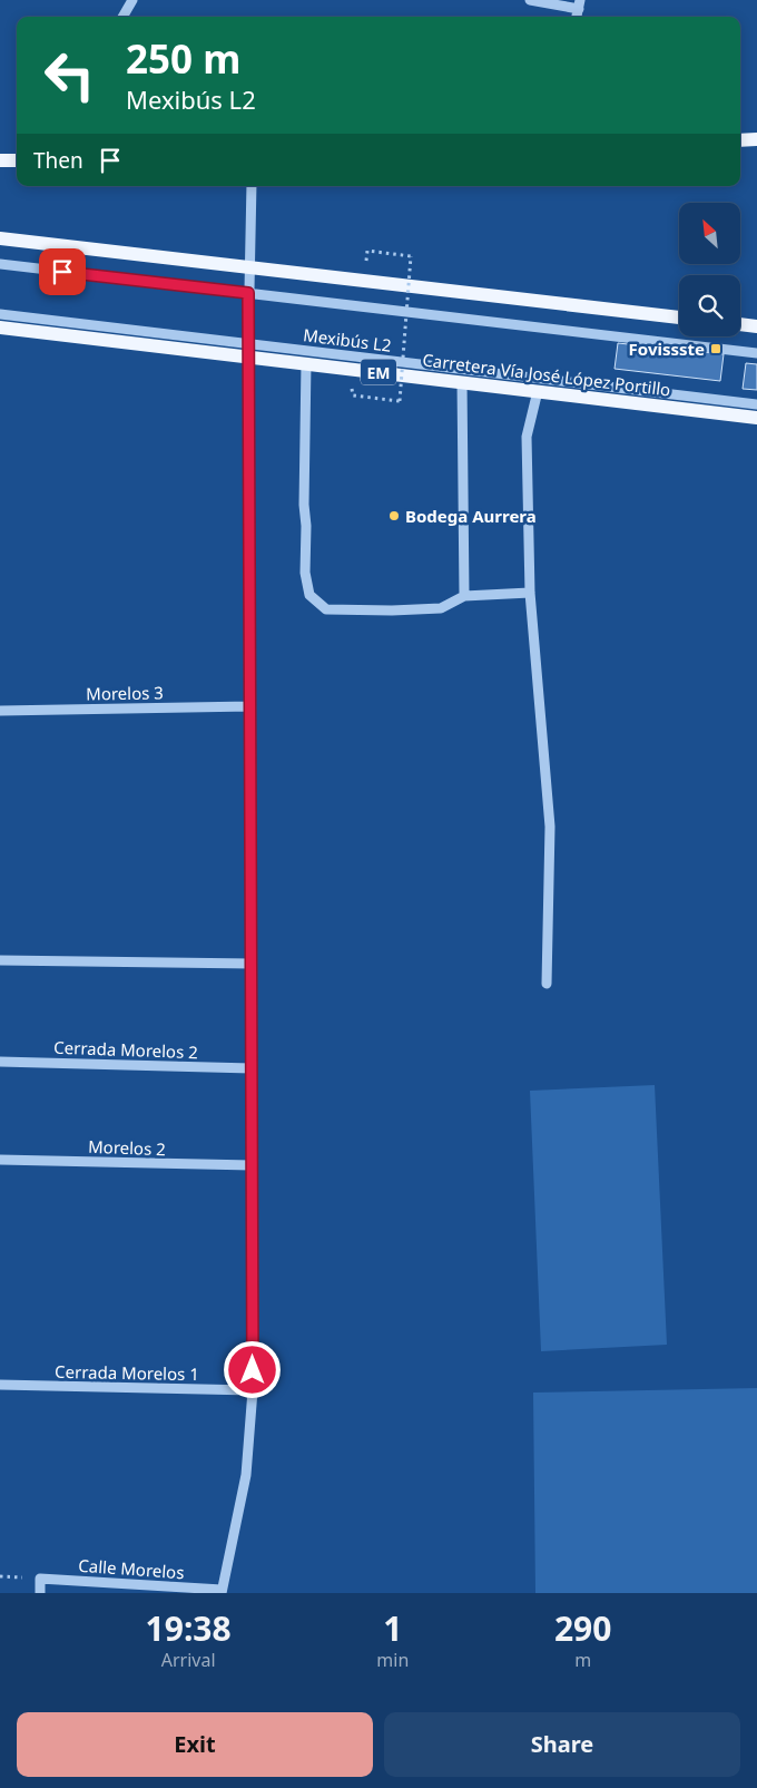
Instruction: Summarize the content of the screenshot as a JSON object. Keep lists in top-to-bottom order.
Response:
{
  "streets": {
    "main road": ["EM", "Carretera Vía José López Portillo"],
    "street": [
      "Mexibús L2",
      "Morelos 3",
      "Cerrada Morelos 2",
      "Morelos 2",
      "Cerrada Morelos 1",
      "Calle Morelos"
    ]
  },
  "crossings": [
    ["Mexibús L2", "Carretera Vía José López Portillo"]
  ],
  "places": {
    "transit": ["Fovissste"],
    "other": ["Bodega Aurrera"]
  },
  "north": "top left",
  "page": {
    "turn": ["250 m", "Mexibús L2"],
    "then": "Then",
    "eta": [
      "19:38",
      "Arrival",
      "1",
      "min",
      "290",
      "m"
    ],
    "buttons": ["Exit", "Share"]
  }
}
